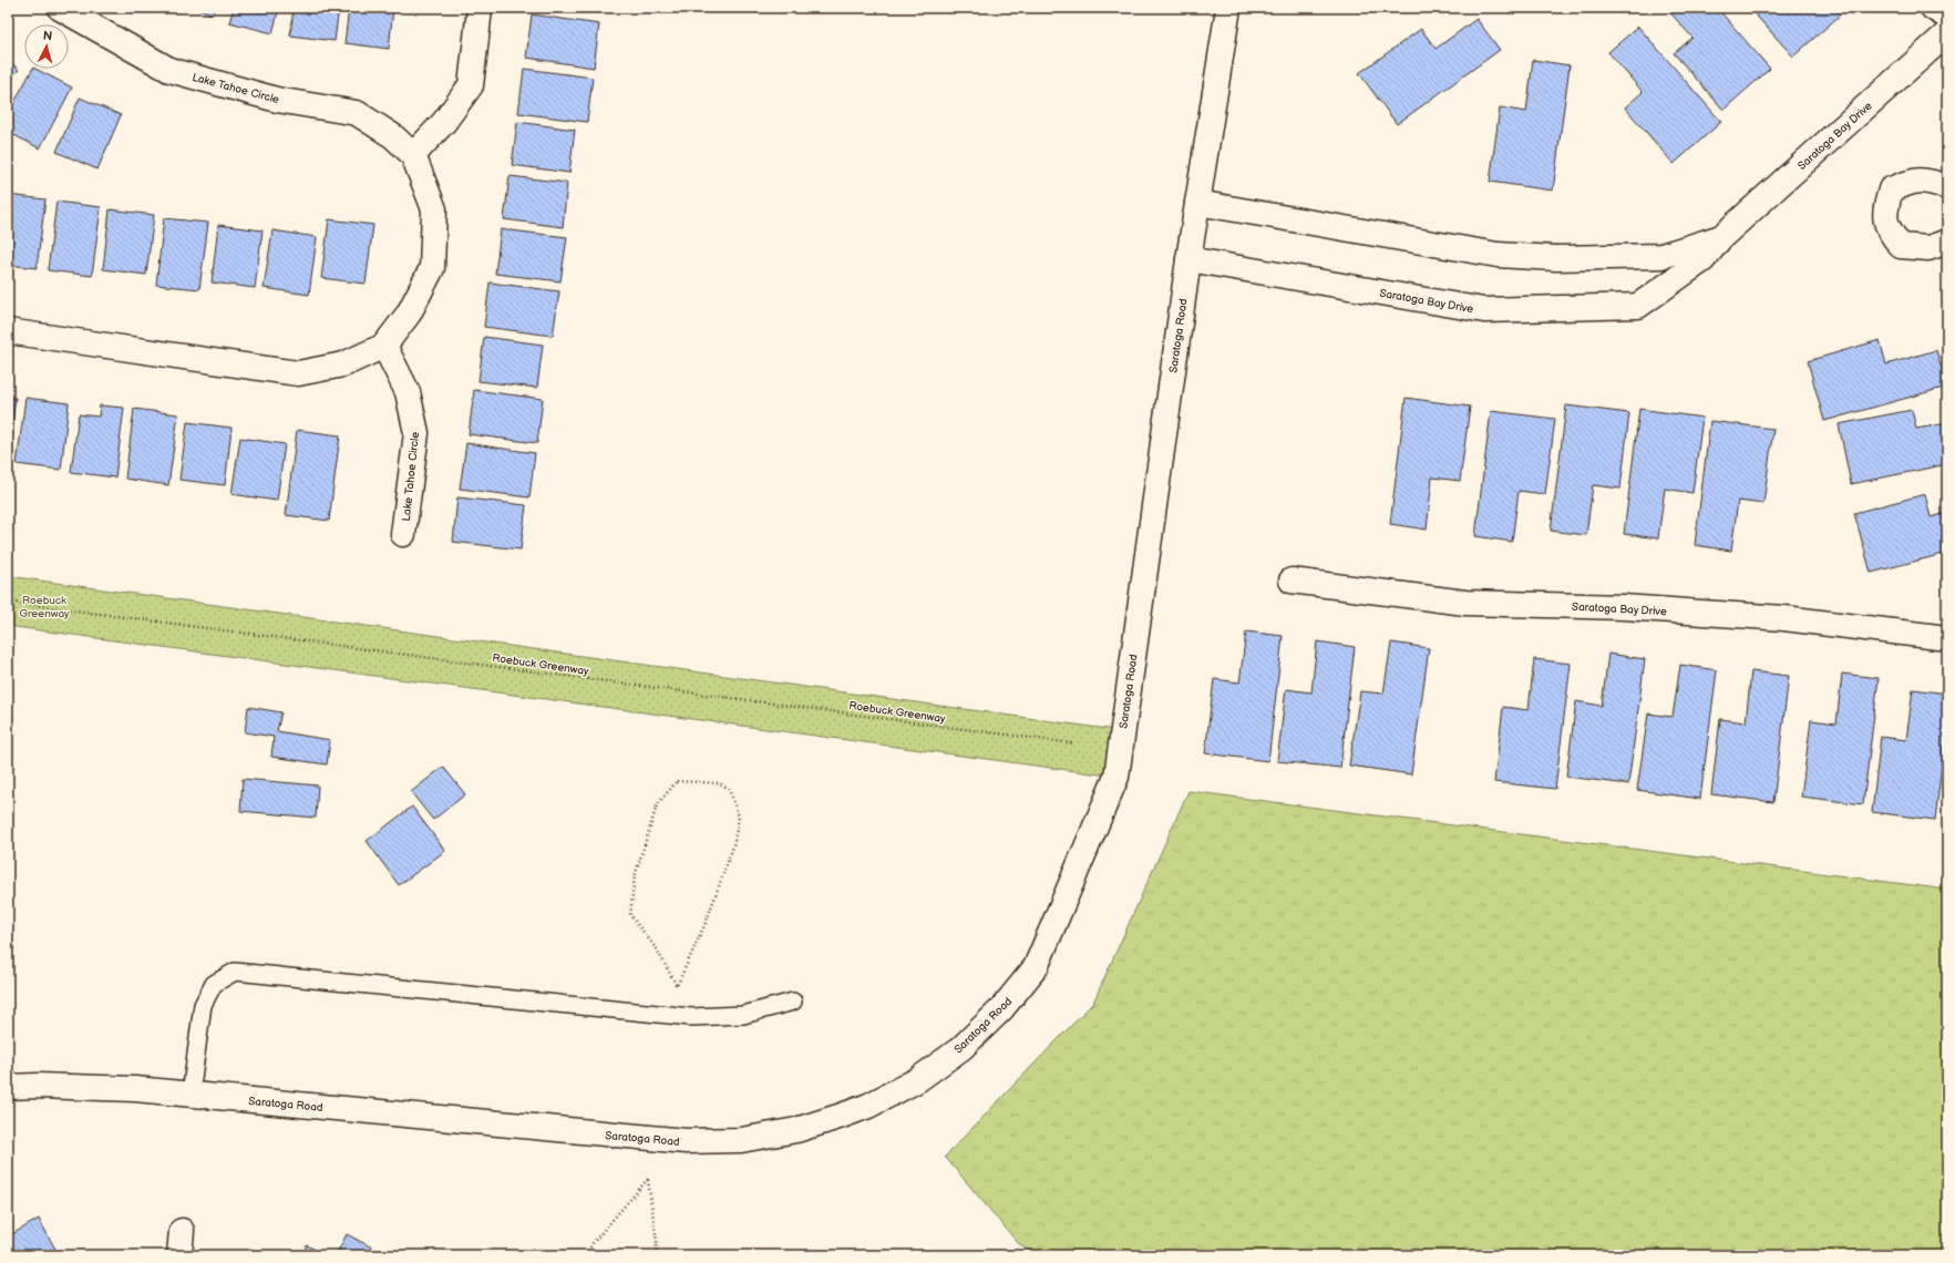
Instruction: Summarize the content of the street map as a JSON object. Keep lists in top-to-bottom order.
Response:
{
  "streets": {
    "street": ["Lake Tahoe Circle", "Saratoga Bay Drive", "Saratoga Road"],
    "path": ["Roebuck Greenway"]
  },
  "crossings": [
    ["Saratoga Bay Drive", "Saratoga Road"]
  ],
  "parks": ["Roebuck Greenway"],
  "north": "top"
}
